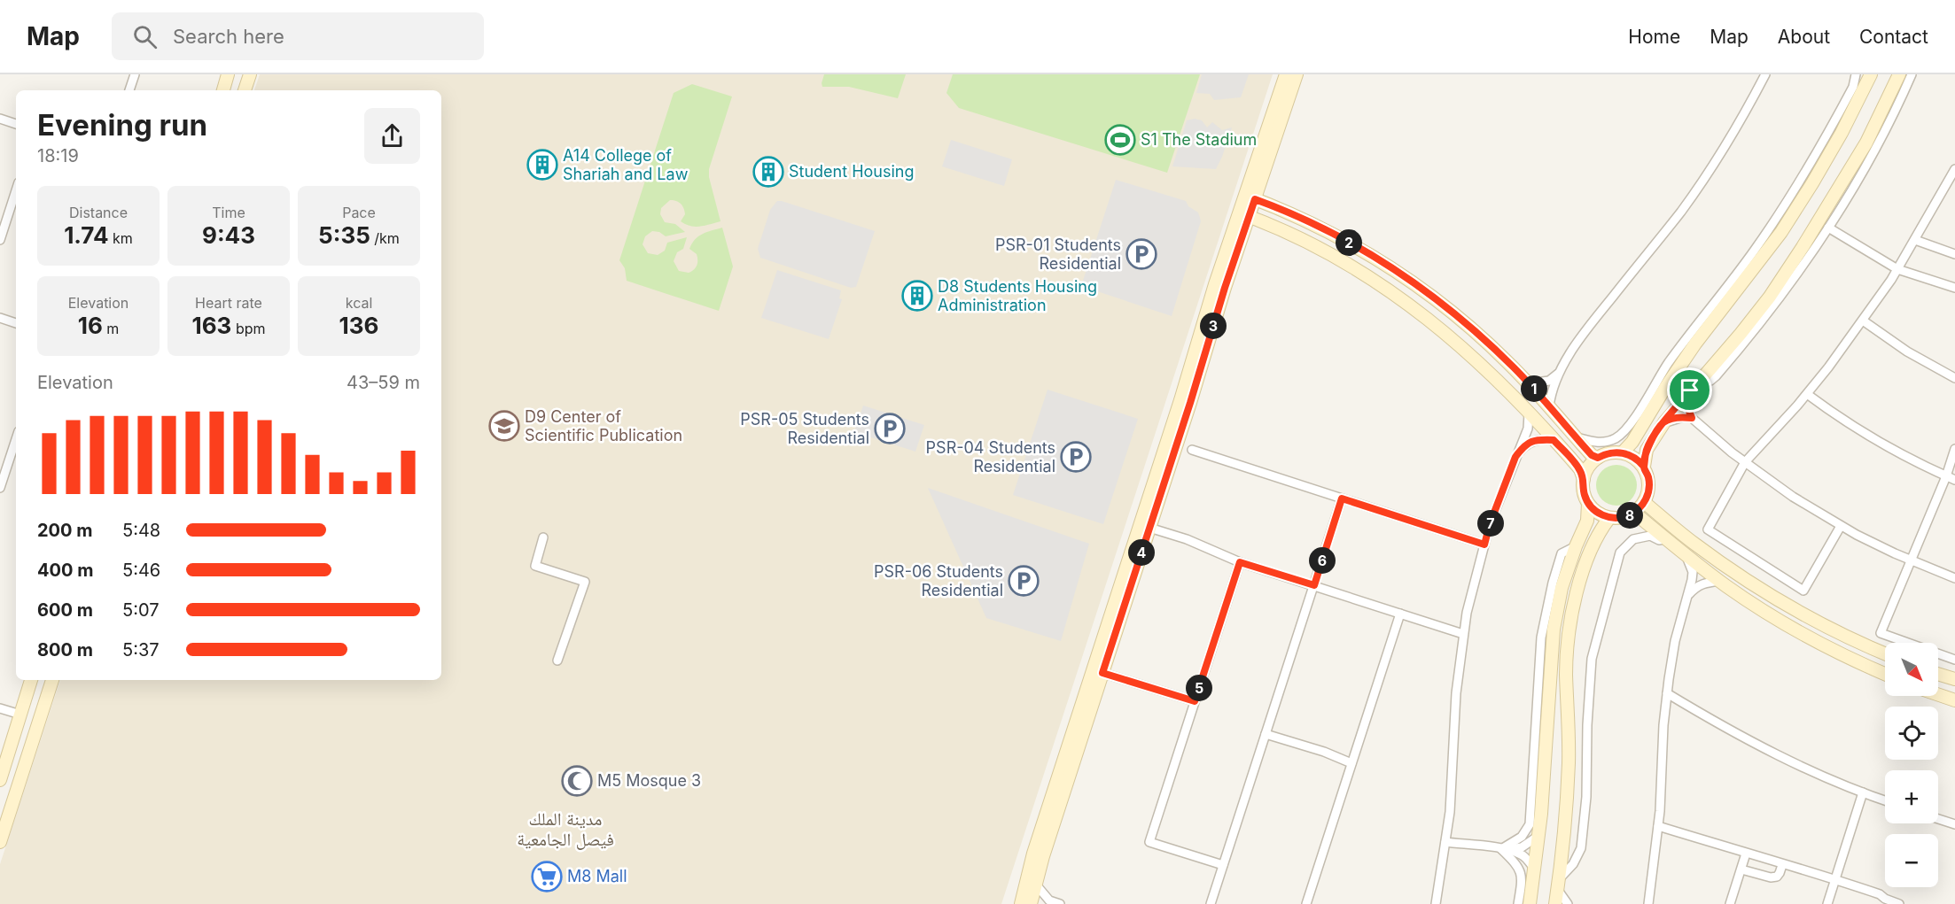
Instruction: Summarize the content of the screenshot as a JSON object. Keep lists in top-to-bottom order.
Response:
{
  "districts": ["مدينة الملك فيصل الجامعية"],
  "places": {
    "sports": ["S1 The Stadium"],
    "building": ["A14 College of Shariah and Law", "Student Housing", "D8 Students Housing Administration"],
    "parking": [
      "PSR-01 Students Residential",
      "PSR-05 Students Residential",
      "PSR-04 Students Residential",
      "PSR-06 Students Residential"
    ],
    "school or university": ["D9 Center of Scientific Publication"],
    "mosque": ["M5 Mosque 3"],
    "supermarket": ["M8 Mall"]
  },
  "north": "bottom right",
  "page": {
    "header": "Map",
    "search": "Search here",
    "nav": [
      "Home",
      "Map",
      "About",
      "Contact"
    ],
    "heading": ["Evening run", "18:19"],
    "stats": [
      ["Distance", "1.74 km"],
      ["Time", "9:43"],
      ["Pace", "5:35 /km"],
      ["Elevation", "16 m"],
      ["Heart rate", "163 bpm"],
      ["kcal", "136"]
    ],
    "pins": [
      "2",
      "3",
      "1",
      "8",
      "7",
      "4",
      "6",
      "5"
    ],
    "chart": ["Elevation", "43–59 m"],
    "list": [
      {
        "name": "200 m",
        "note": "5:48"
      },
      {
        "name": "400 m",
        "note": "5:46"
      },
      {
        "name": "600 m",
        "note": "5:07"
      },
      {
        "name": "800 m",
        "note": "5:37"
      }
    ],
    "map_buttons": ["+", "−"]
  }
}
